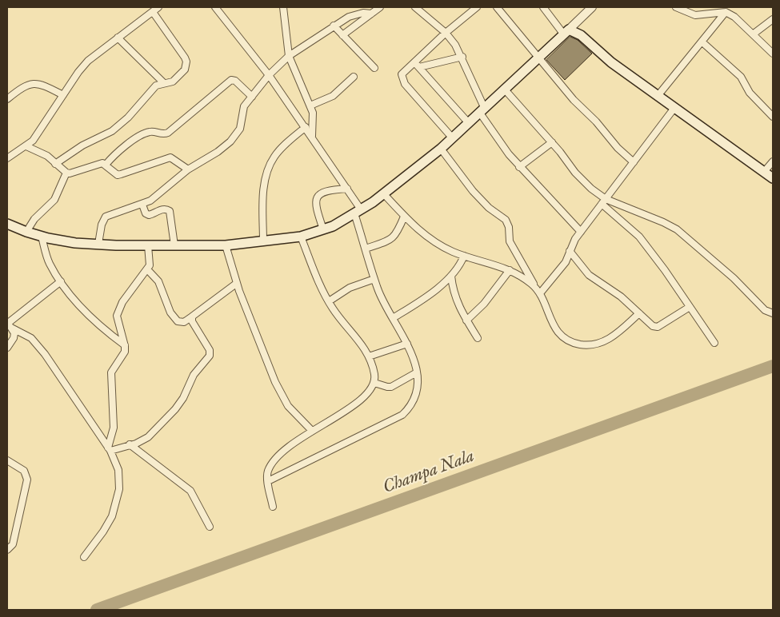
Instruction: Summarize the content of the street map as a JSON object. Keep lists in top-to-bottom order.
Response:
{
  "water": ["Champa Nala"]
}
